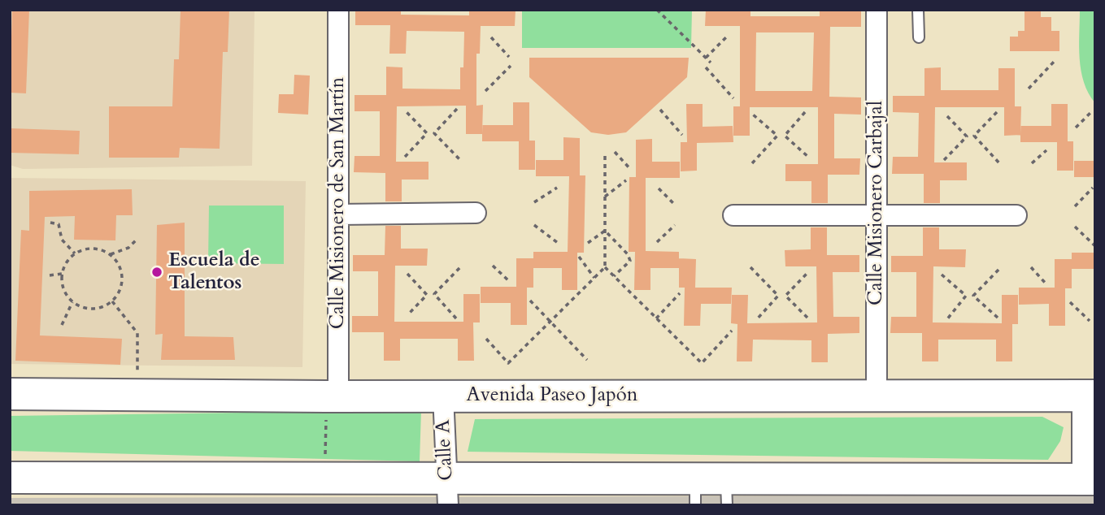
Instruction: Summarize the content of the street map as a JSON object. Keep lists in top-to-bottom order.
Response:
{
  "streets": {
    "main road": ["Avenida Paseo Japón"],
    "street": ["Calle Misionero de San Martín", "Calle Misionero Carbajal", "Calle A"]
  },
  "crossings": [
    ["Calle Misionero de San Martín", "Avenida Paseo Japón"],
    ["Calle Misionero Carbajal", "Avenida Paseo Japón"],
    ["Avenida Paseo Japón", "Calle A"]
  ],
  "places": ["Escuela de Talentos"]
}
